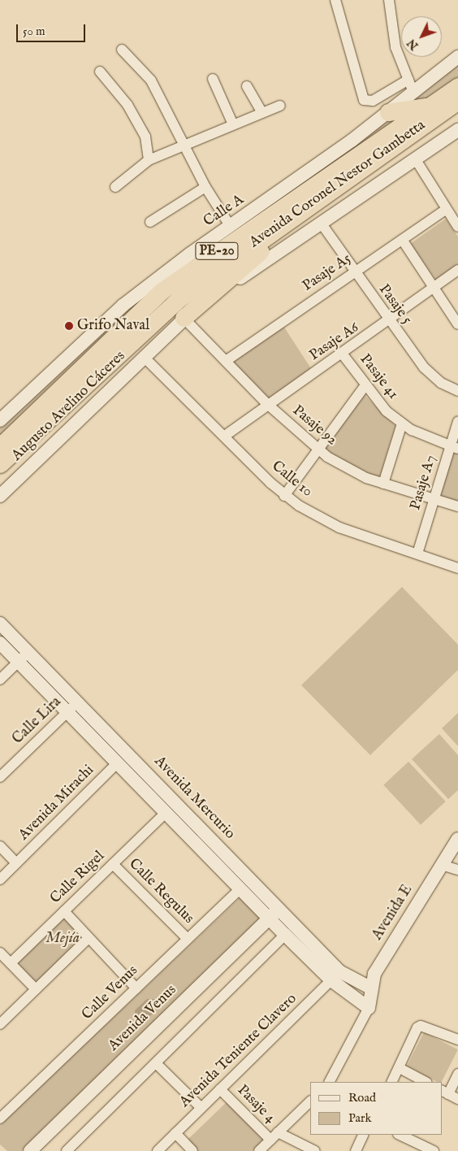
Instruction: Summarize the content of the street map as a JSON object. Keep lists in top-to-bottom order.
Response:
{
  "streets": {
    "highway": ["Avenida Coronel Nestor Gambetta", "PE-20"],
    "street": [
      "Calle A",
      "Pasaje A5",
      "Pasaje 5",
      "Pasaje A6",
      "Pasaje 41",
      "Augusto Avelino Cáceres",
      "Pasaje 92",
      "Calle 10",
      "Pasaje A7",
      "Calle Lira",
      "Avenida Mercurio",
      "Avenida Mirachi",
      "Calle Rigel",
      "Calle Regulus",
      "Avenida E",
      "Calle Venus",
      "Avenida Venus",
      "Avenida Teniente Clavero",
      "Pasaje 4"
    ]
  },
  "crossings": [
    ["Pasaje A5", "Pasaje 5"],
    ["Pasaje A5", "Pasaje 92"],
    ["Pasaje 5", "Pasaje A6"],
    ["Pasaje 5", "Augusto Avelino Cáceres"],
    ["Pasaje A6", "Pasaje 41"],
    ["Pasaje A6", "Pasaje 92"],
    ["Pasaje A6", "Calle 10"],
    ["Pasaje 41", "Pasaje A7"],
    ["Augusto Avelino Cáceres", "Pasaje 92"],
    ["Augusto Avelino Cáceres", "Calle 10"],
    ["Pasaje 92", "Pasaje A7"],
    ["Calle 10", "Pasaje A7"],
    ["Calle Lira", "Avenida Mercurio"],
    ["Avenida Mercurio", "Avenida Mirachi"],
    ["Avenida Mercurio", "Calle Rigel"],
    ["Avenida Mercurio", "Avenida E"],
    ["Avenida Mercurio", "Calle Venus"],
    ["Avenida Mercurio", "Avenida Venus"],
    ["Avenida Mercurio", "Avenida Teniente Clavero"],
    ["Calle Rigel", "Calle Regulus"],
    ["Calle Regulus", "Calle Venus"],
    ["Avenida Teniente Clavero", "Pasaje 4"]
  ],
  "parks": ["Mejía"],
  "places": ["Grifo Naval"],
  "legend": ["Road", "Park"],
  "scale_bar": "50 m",
  "north": "bottom left"
}
